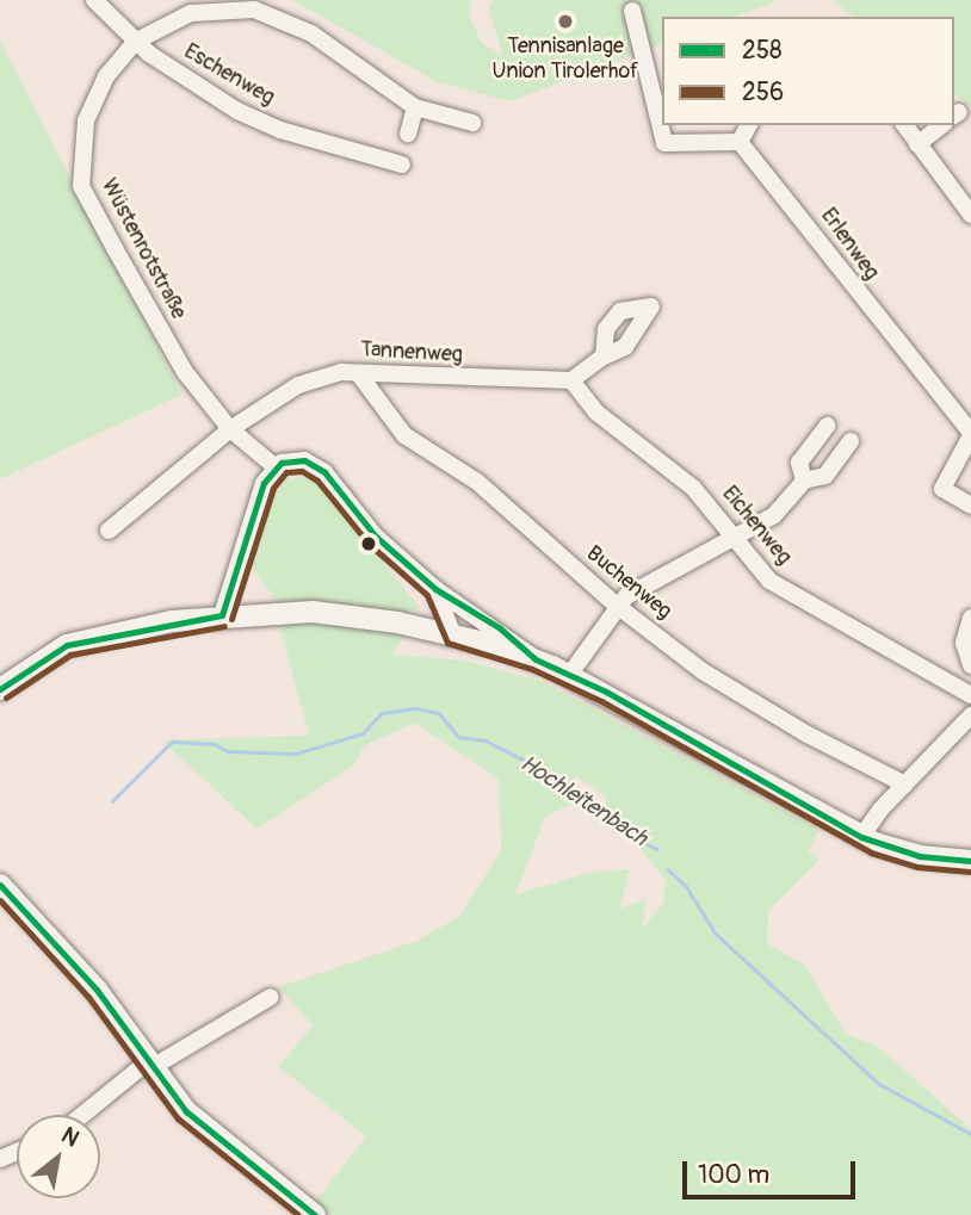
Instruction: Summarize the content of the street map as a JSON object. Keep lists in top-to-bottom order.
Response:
{
  "streets": {
    "street": [
      "Eschenweg",
      "Erlenweg",
      "Wüstenrotstraße",
      "Tannenweg",
      "Eichenweg",
      "Buchenweg"
    ]
  },
  "crossings": [
    ["Eschenweg", "Wüstenrotstraße"],
    ["Wüstenrotstraße", "Tannenweg"],
    ["Tannenweg", "Eichenweg"],
    ["Tannenweg", "Buchenweg"]
  ],
  "water": ["Hochleitenbach"],
  "places": ["Tennisanlage Union Tirolerhof"],
  "lines": ["transit line 258", "transit line 256"],
  "legend": ["258", "256"],
  "scale_bar": "100 m",
  "north": "top right"
}
